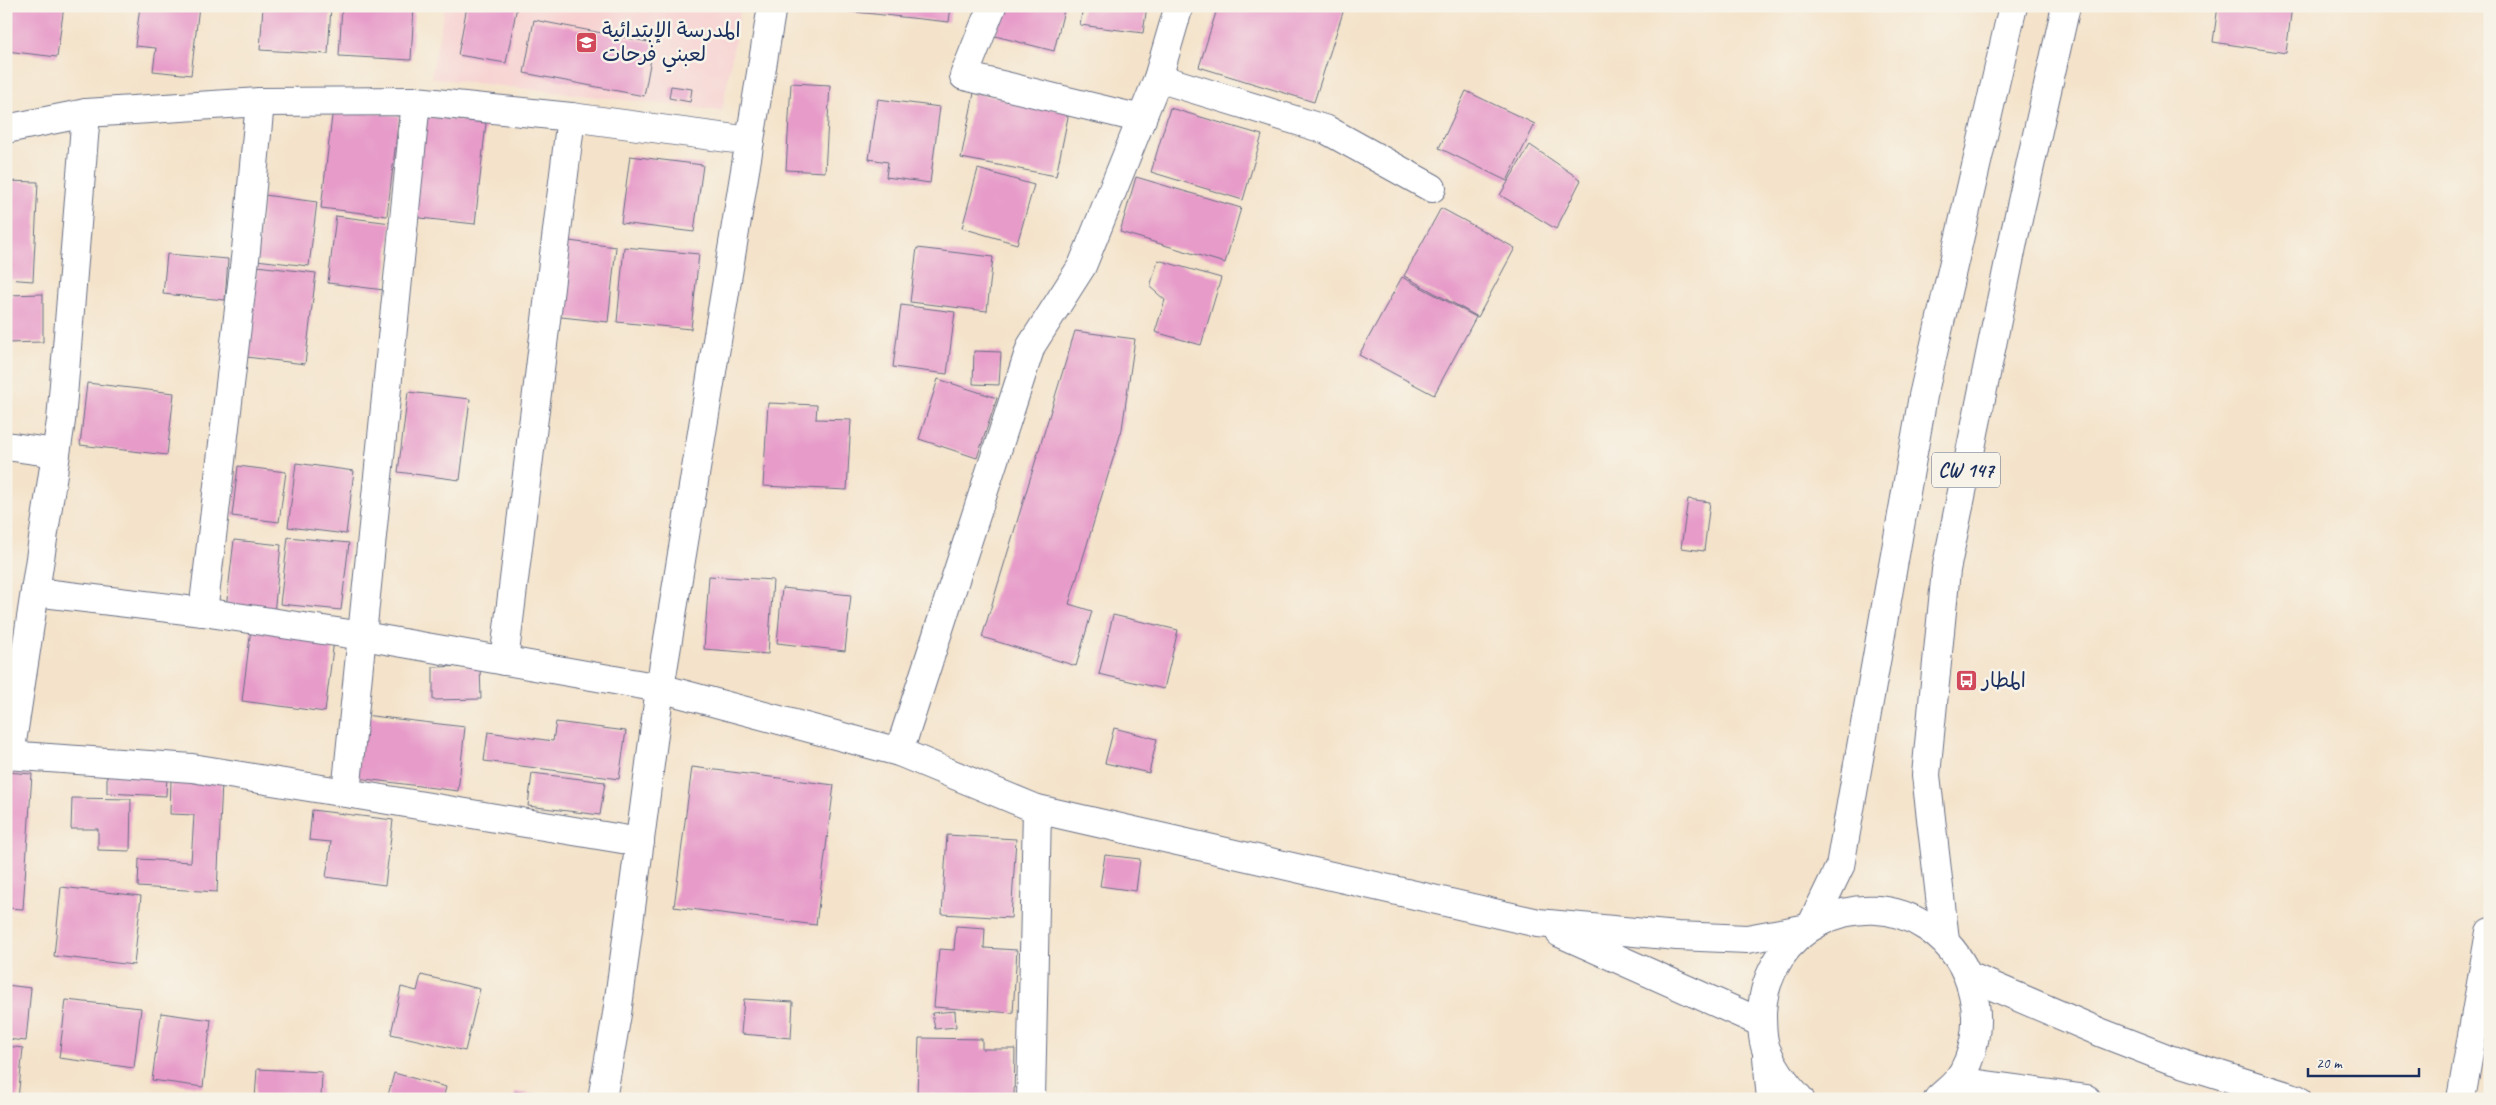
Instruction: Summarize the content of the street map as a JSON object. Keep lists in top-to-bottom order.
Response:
{
  "streets": {
    "main road": ["CW 147"]
  },
  "places": {
    "school or university": ["المدرسة الإبتدائية لعبني فرحات"],
    "bus stop": ["المطار"]
  },
  "scale_bar": "20 m"
}
